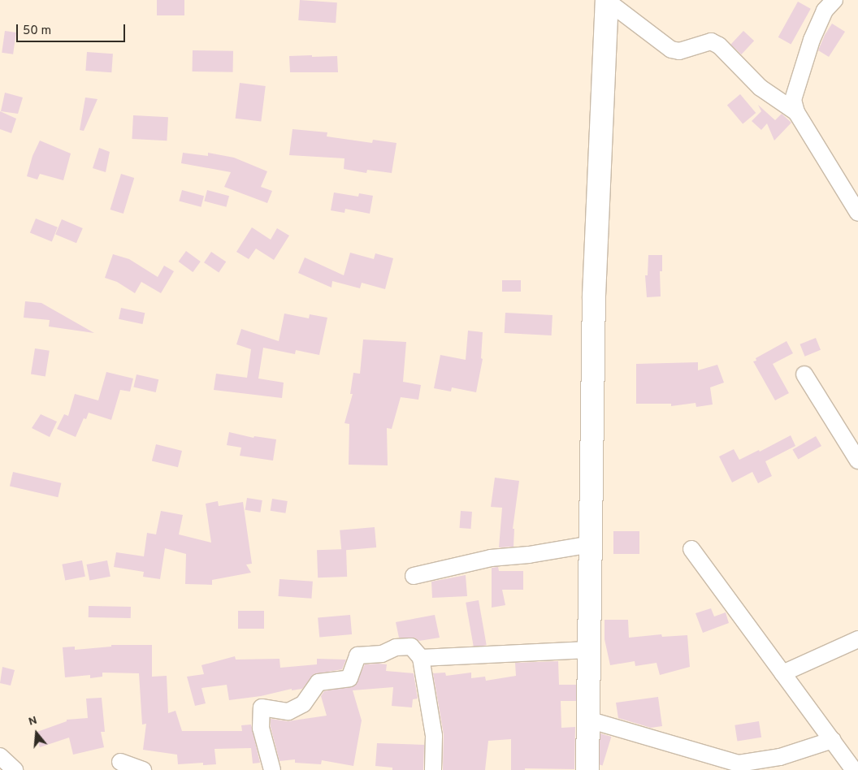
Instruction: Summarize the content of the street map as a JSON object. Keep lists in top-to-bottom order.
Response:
{
  "scale_bar": "50 m",
  "north": "top"
}
